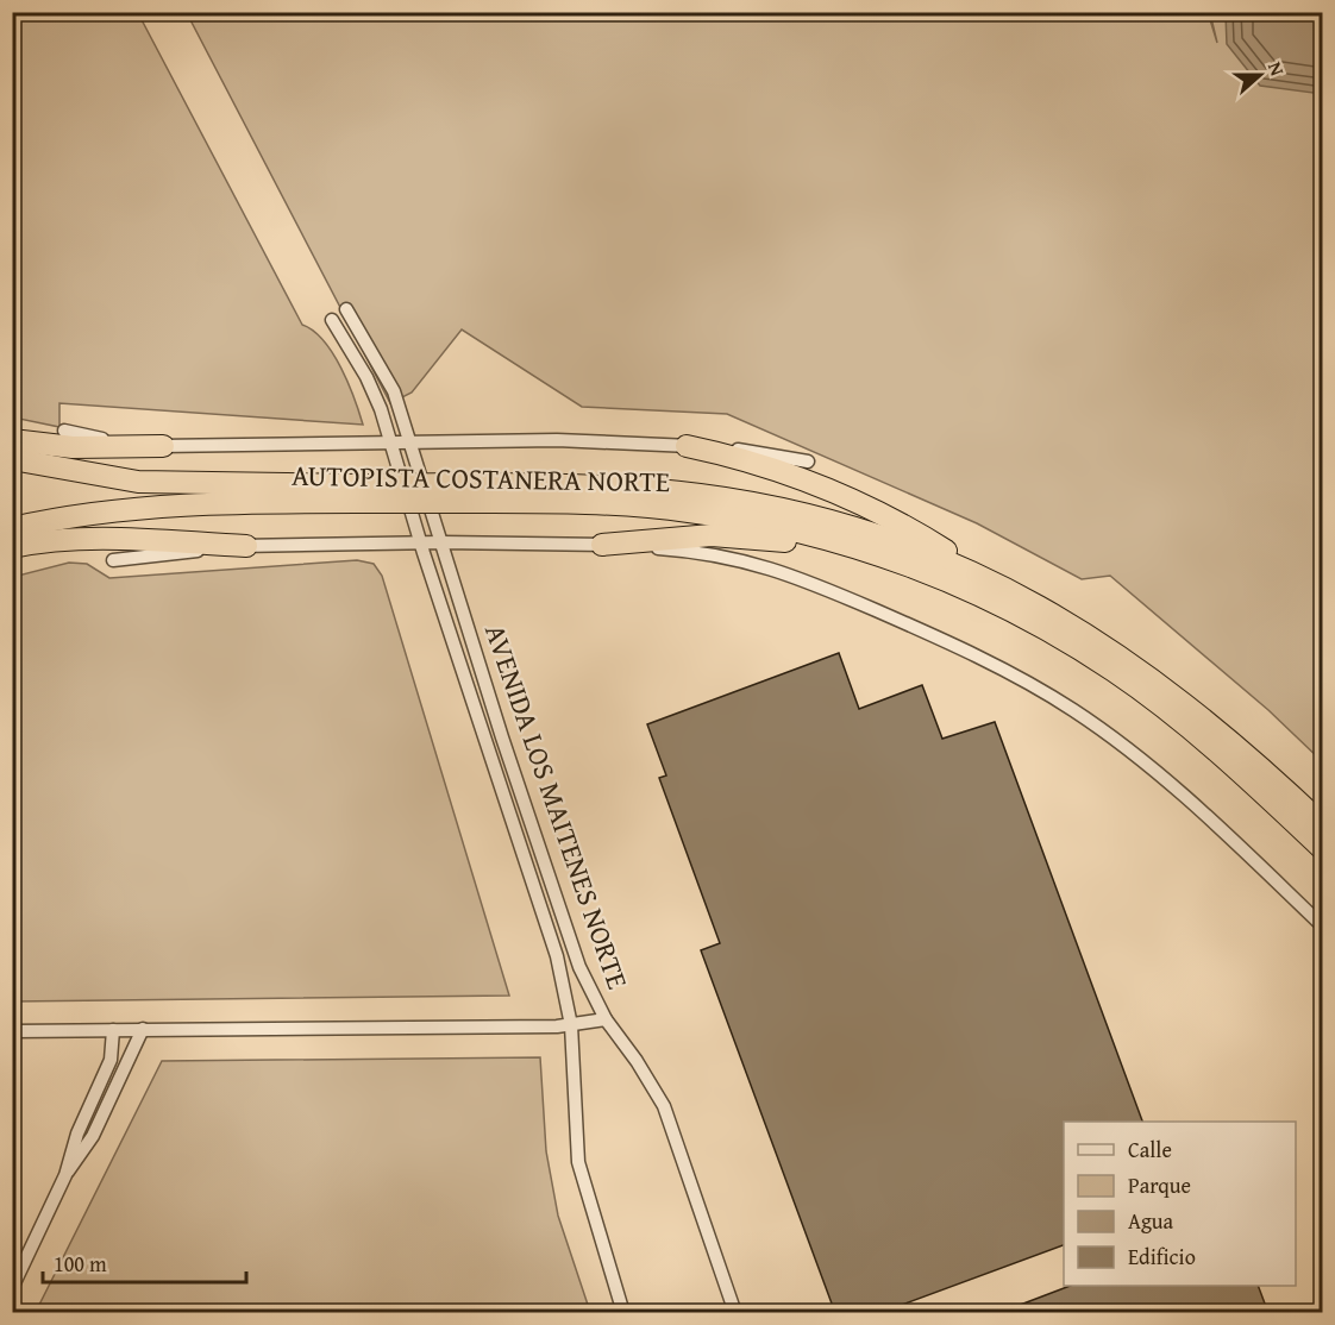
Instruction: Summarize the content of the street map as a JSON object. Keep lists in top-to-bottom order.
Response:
{
  "streets": {
    "highway": ["AUTOPISTA COSTANERA NORTE"],
    "street": ["AVENIDA LOS MAITENES NORTE"]
  },
  "legend": [
    "Calle",
    "Parque",
    "Agua",
    "Edificio"
  ],
  "scale_bar": "100 m",
  "north": "right"
}
